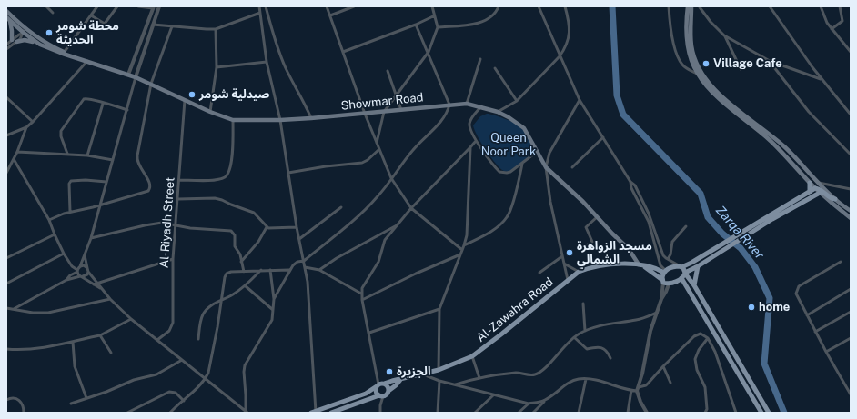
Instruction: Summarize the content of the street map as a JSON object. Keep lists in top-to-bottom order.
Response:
{
  "streets": {
    "main road": ["Showmar Road", "Al-Zawahra Road"],
    "street": ["Al-Riyadh Street"]
  },
  "crossings": [
    ["Showmar Road", "Al-Riyadh Street"],
    ["Showmar Road", "Al-Zawahra Road"]
  ],
  "water": ["Zarqa River"],
  "parks": ["Queen Noor Park"],
  "places": [
    "محطة شومر الحديثة",
    "Village Cafe",
    "صيدلية شومر",
    "مسجد الزواهرة الشمالي",
    "home",
    "الجزيرة"
  ]
}
